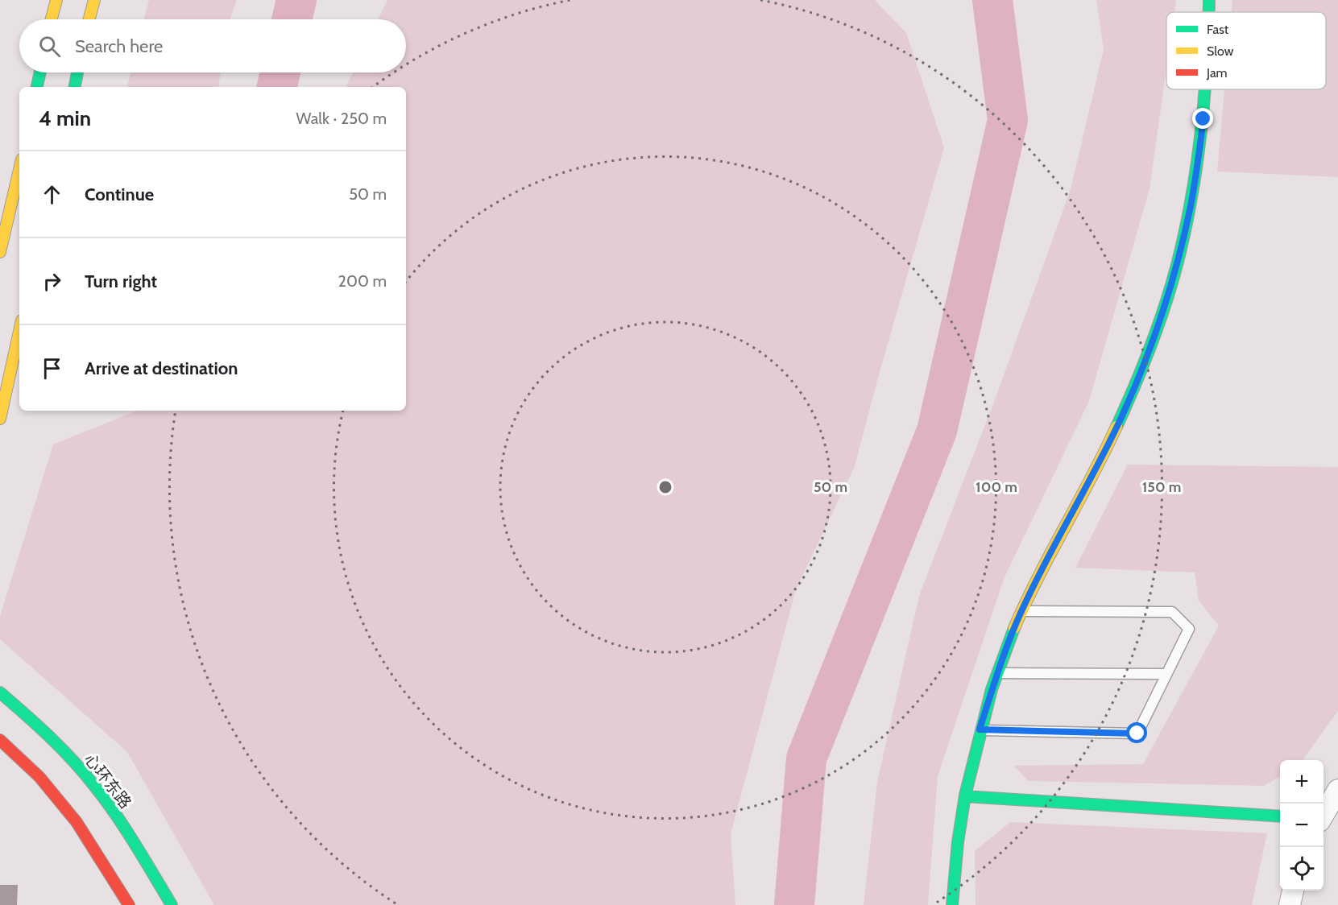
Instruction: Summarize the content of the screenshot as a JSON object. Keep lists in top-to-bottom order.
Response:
{
  "streets": {
    "street": ["心环东路"]
  },
  "legend": ["Fast", "Slow", "Jam"],
  "page": {
    "search": "Search here",
    "heading": ["4 min", "Walk · 250 m"],
    "list": [
      ["Continue", "50 m"],
      ["Turn right", "200 m"],
      "Arrive at destination"
    ],
    "map_buttons": ["+", "−"]
  },
  "rings": ["50 m", "100 m", "150 m"]
}
